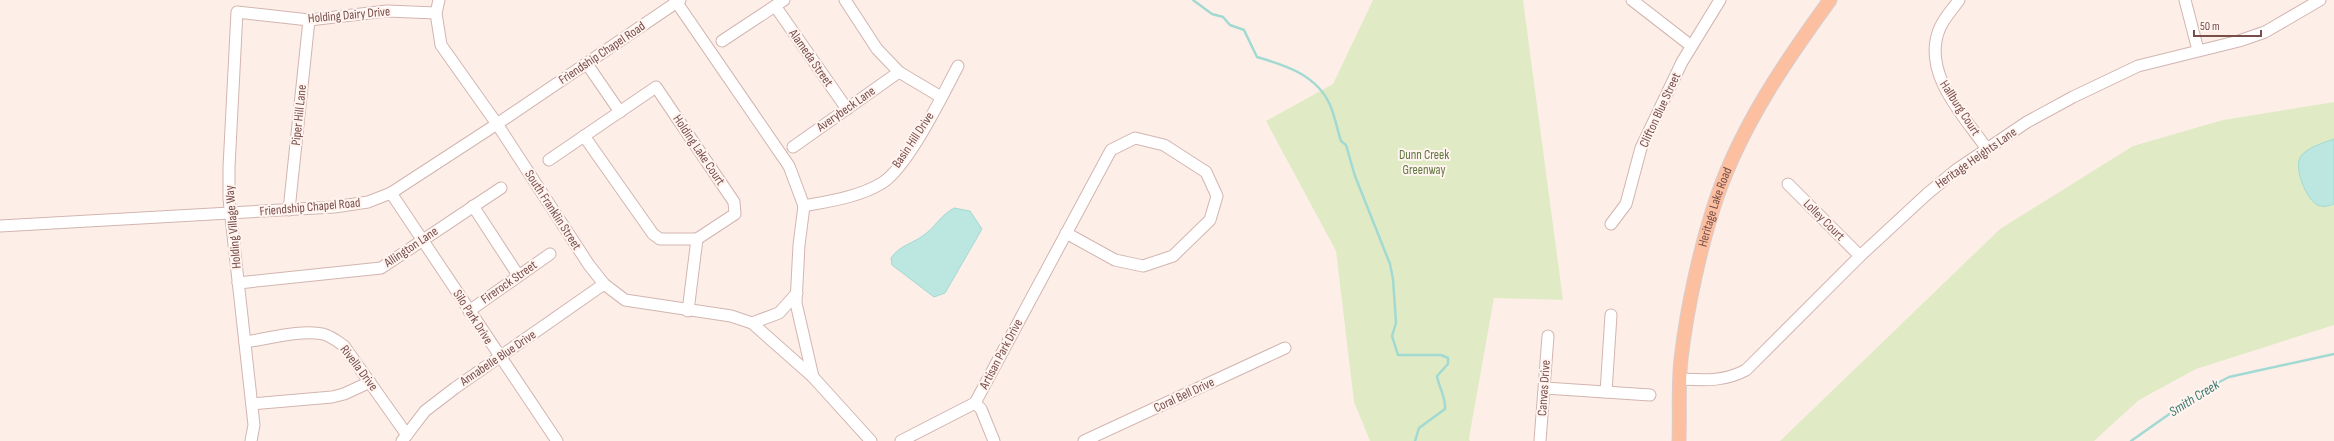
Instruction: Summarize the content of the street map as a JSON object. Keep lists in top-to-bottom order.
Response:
{
  "streets": {
    "main road": ["Heritage Lake Road"],
    "street": [
      "Holding Dairy Drive",
      "Friendship Chapel Road",
      "Alameda Street",
      "Hallburg Court",
      "Averybeck Lane",
      "Clifton Blue Street",
      "Piper Hill Lane",
      "Basin Hill Drive",
      "Holding Lake Court",
      "Heritage Heights Lane",
      "South Franklin Street",
      "Lolley Court",
      "Holding Village Way",
      "Allington Lane",
      "Firerock Street",
      "Silo Park Drive",
      "Artisan Park Drive",
      "Annabelle Blue Drive",
      "Rivella Drive",
      "Canvas Drive",
      "Coral Bell Drive"
    ]
  },
  "crossings": [
    ["Holding Dairy Drive", "Piper Hill Lane"],
    ["Holding Dairy Drive", "South Franklin Street"],
    ["Holding Dairy Drive", "Holding Village Way"],
    ["Friendship Chapel Road", "Piper Hill Lane"],
    ["Friendship Chapel Road", "South Franklin Street"],
    ["Friendship Chapel Road", "Holding Village Way"],
    ["Friendship Chapel Road", "Silo Park Drive"],
    ["Alameda Street", "Averybeck Lane"],
    ["Hallburg Court", "Heritage Heights Lane"],
    ["Basin Hill Drive", "South Franklin Street"],
    ["Heritage Heights Lane", "Heritage Lake Road"],
    ["Heritage Heights Lane", "Lolley Court"],
    ["South Franklin Street", "Annabelle Blue Drive"],
    ["Holding Village Way", "Allington Lane"],
    ["Holding Village Way", "Rivella Drive"],
    ["Allington Lane", "Silo Park Drive"],
    ["Firerock Street", "Silo Park Drive"],
    ["Silo Park Drive", "Annabelle Blue Drive"],
    ["Annabelle Blue Drive", "Rivella Drive"]
  ],
  "water": ["Smith Creek"],
  "parks": ["Dunn Creek Greenway"],
  "scale_bar": "50 m"
}
